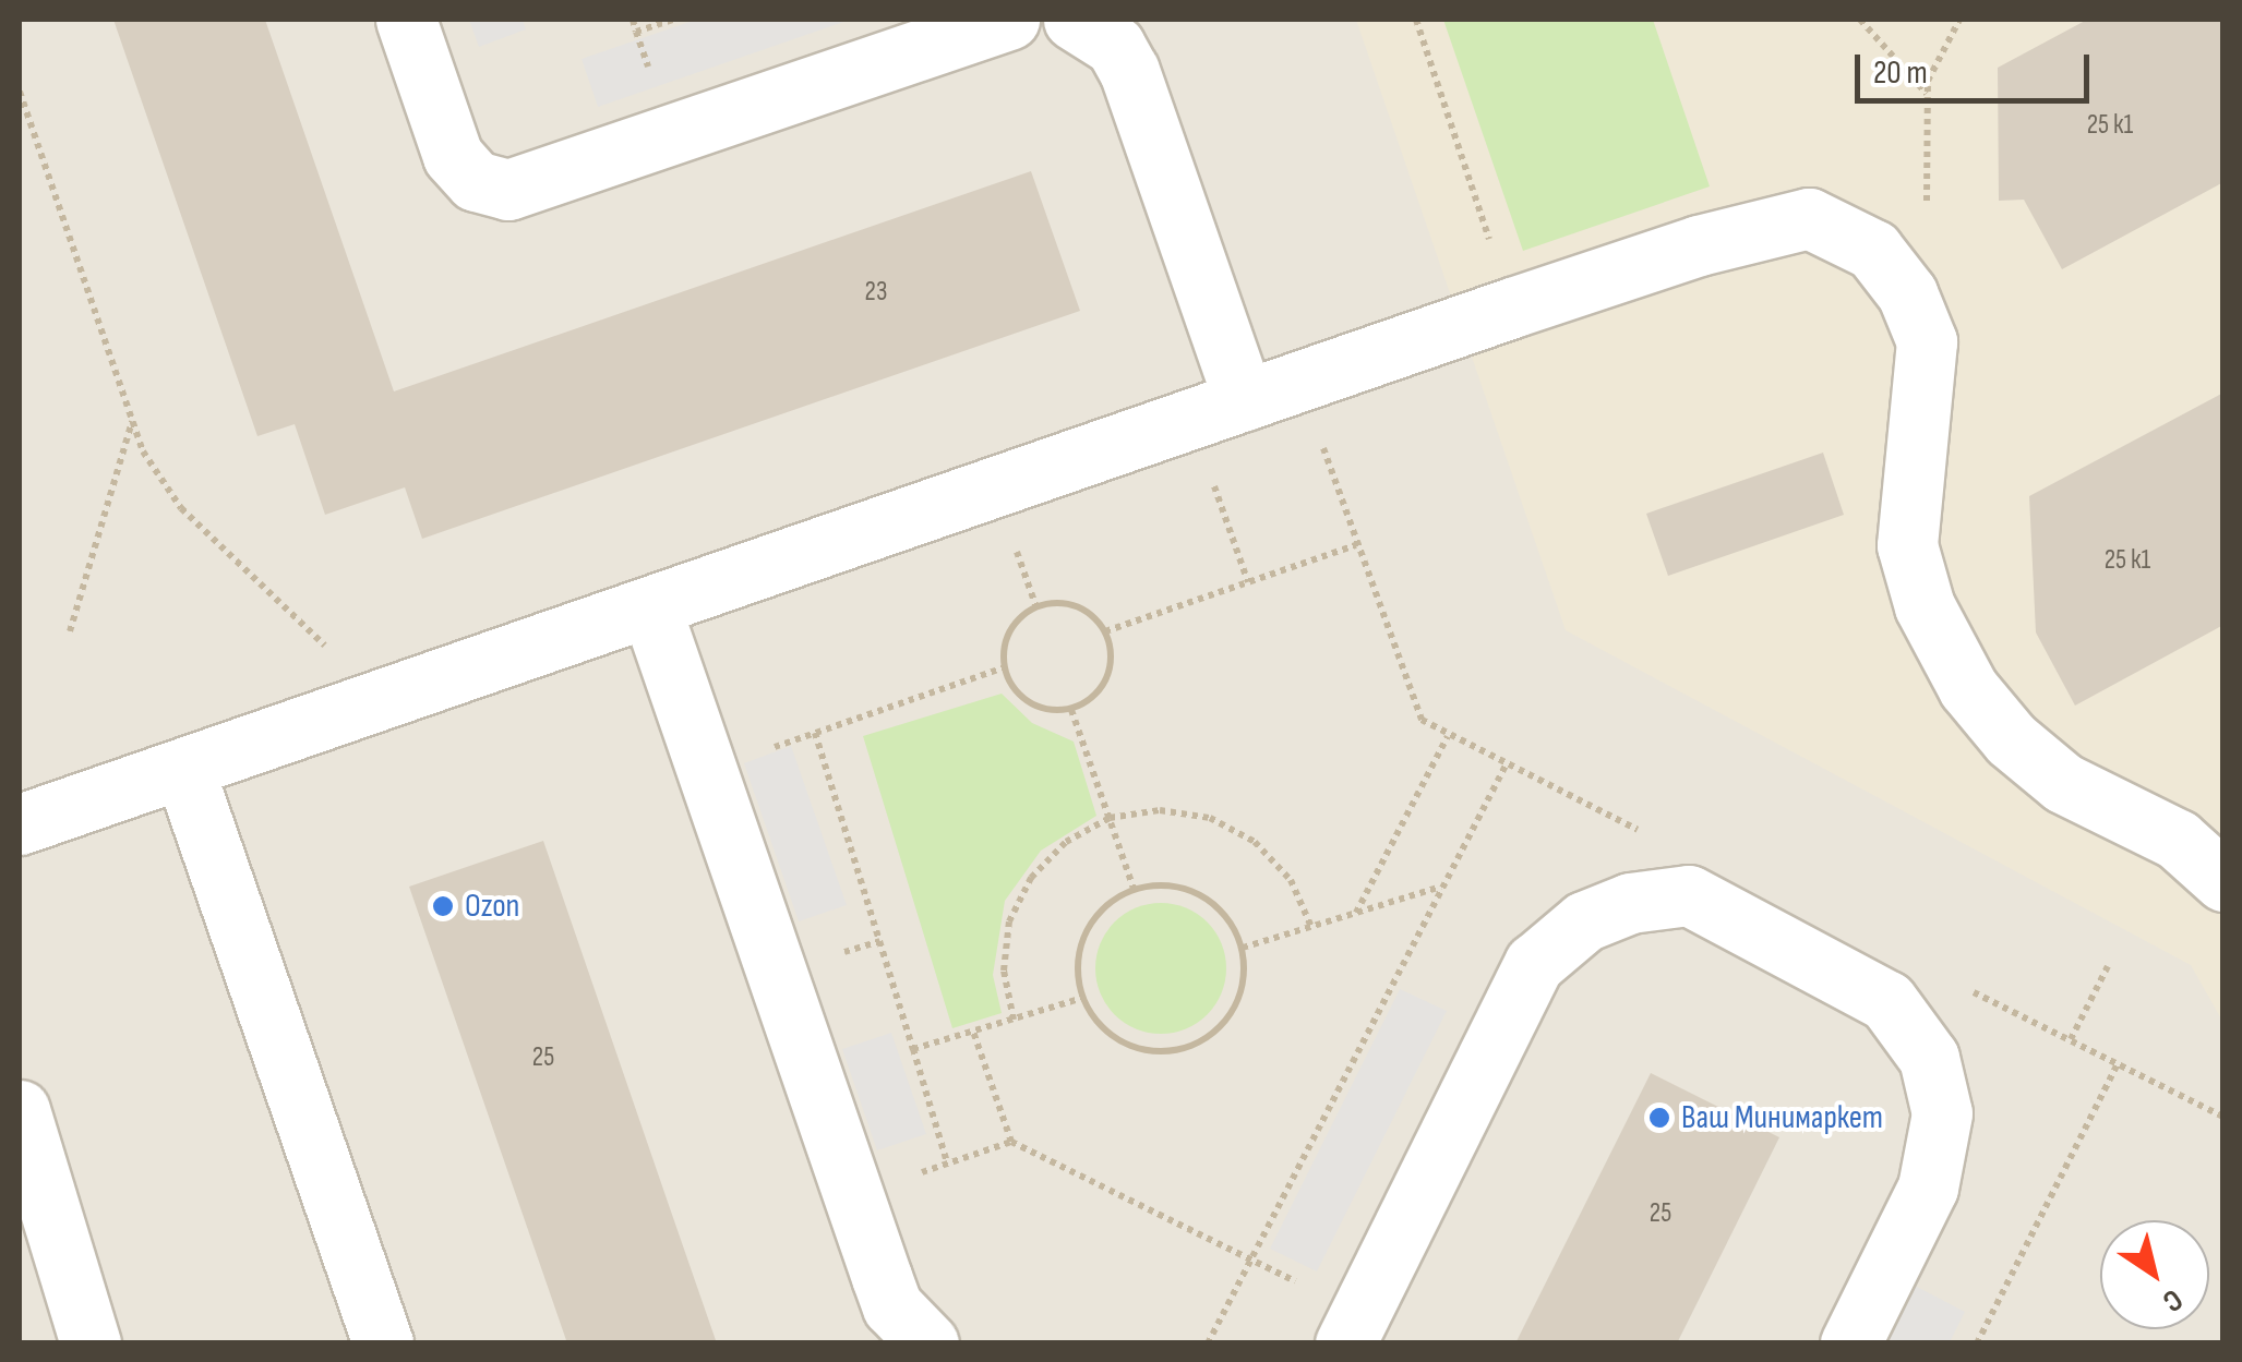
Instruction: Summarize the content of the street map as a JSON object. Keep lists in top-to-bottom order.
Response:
{
  "places": ["Ozon", "Ваш Минимаркет"],
  "house_numbers": [
    "25 к1",
    "23",
    "25 к1",
    "25",
    "25"
  ],
  "scale_bar": "20 m",
  "north": "bottom right"
}
